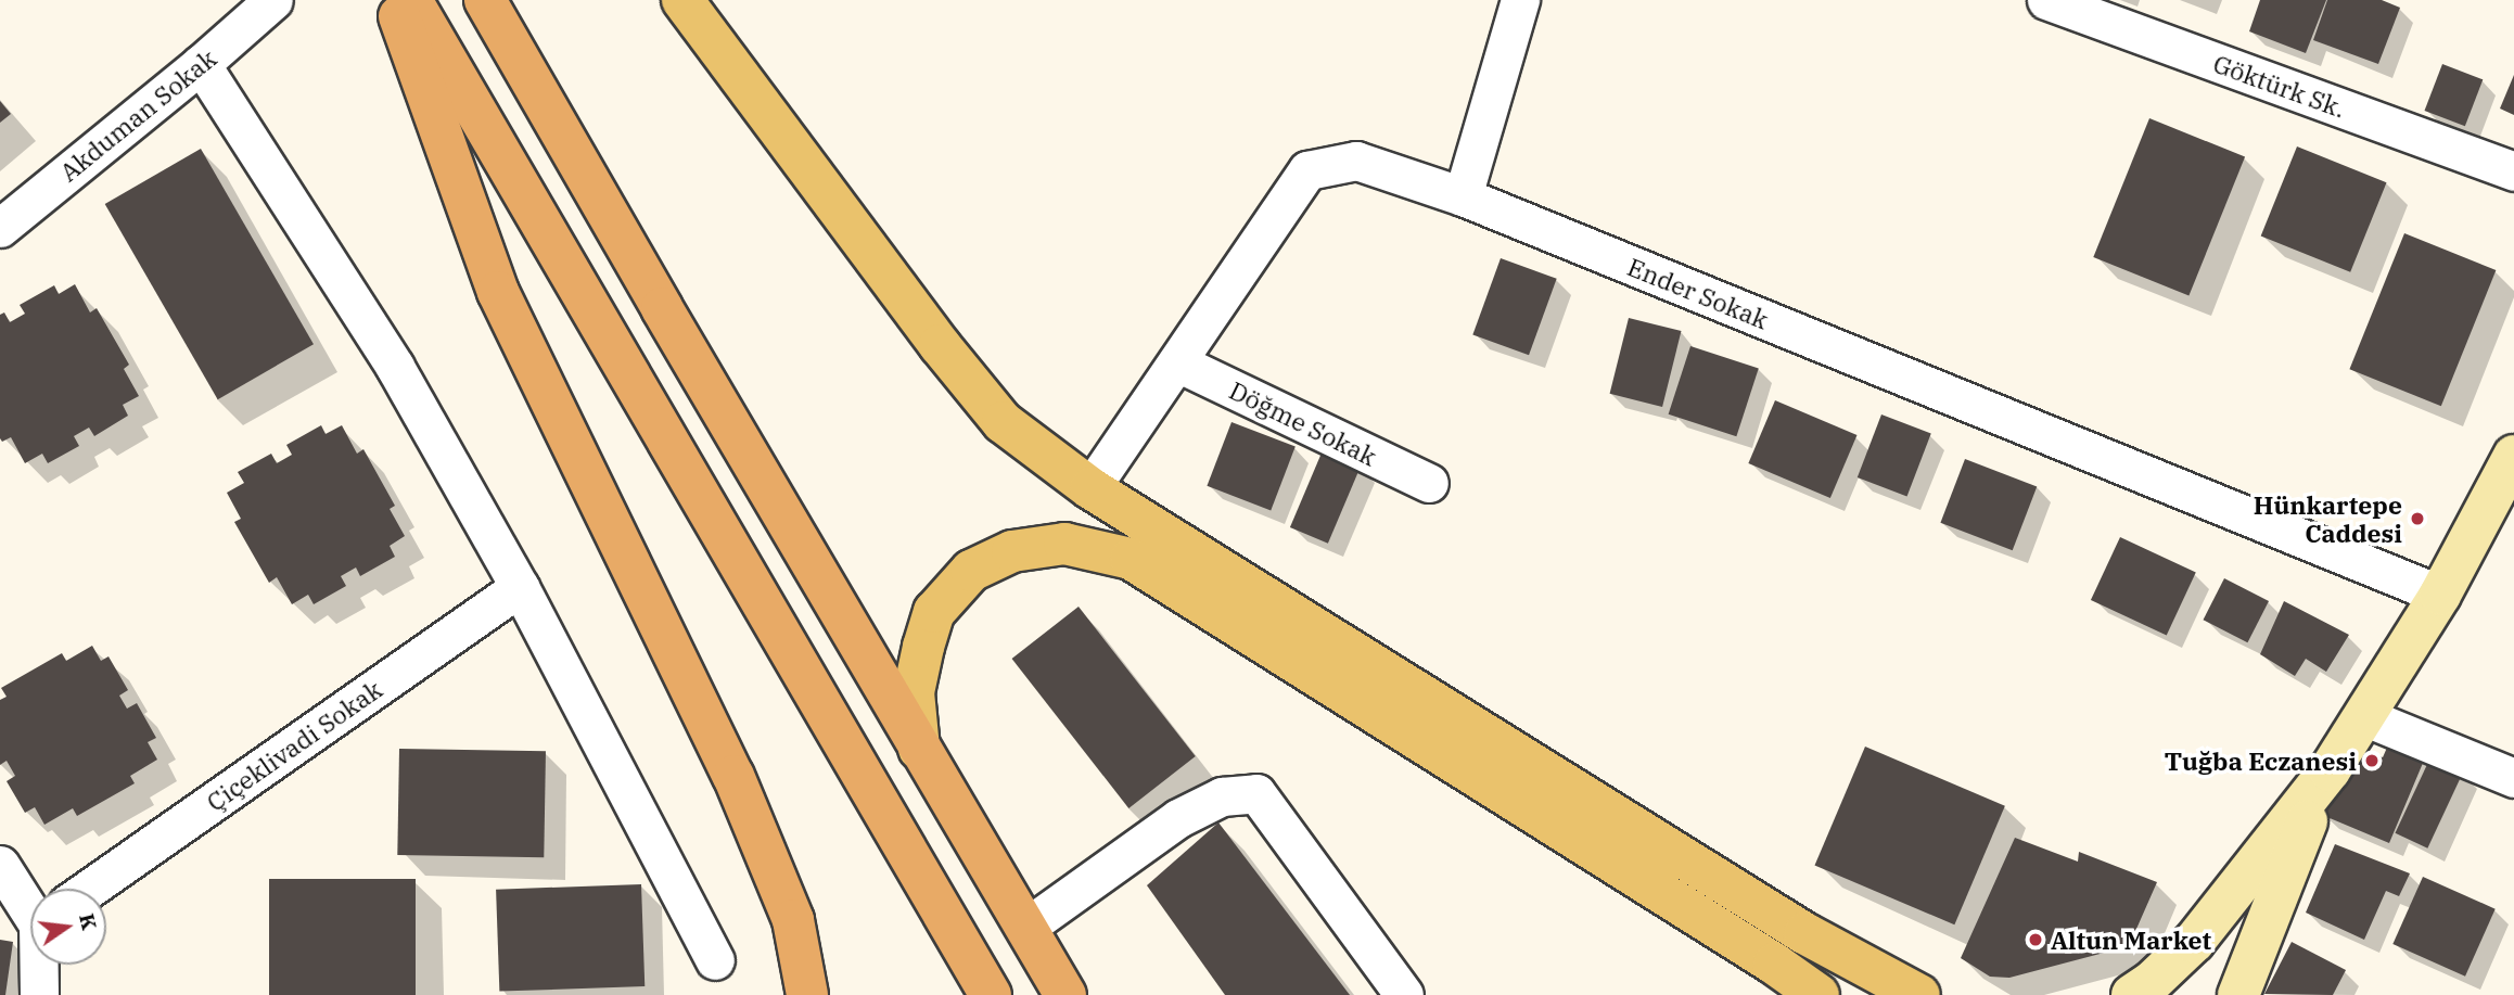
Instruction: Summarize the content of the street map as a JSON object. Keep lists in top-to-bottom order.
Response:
{
  "streets": {
    "street": [
      "Göktürk Sk.",
      "Akduman Sokak",
      "Ender Sokak",
      "Döğme Sokak",
      "Çiçeklivadi Sokak"
    ]
  },
  "crossings": [
    ["Ender Sokak", "Döğme Sokak"]
  ],
  "places": ["Hünkartepe Caddesi", "Tuğba Eczanesi", "Altun Market"],
  "north": "right"
}
